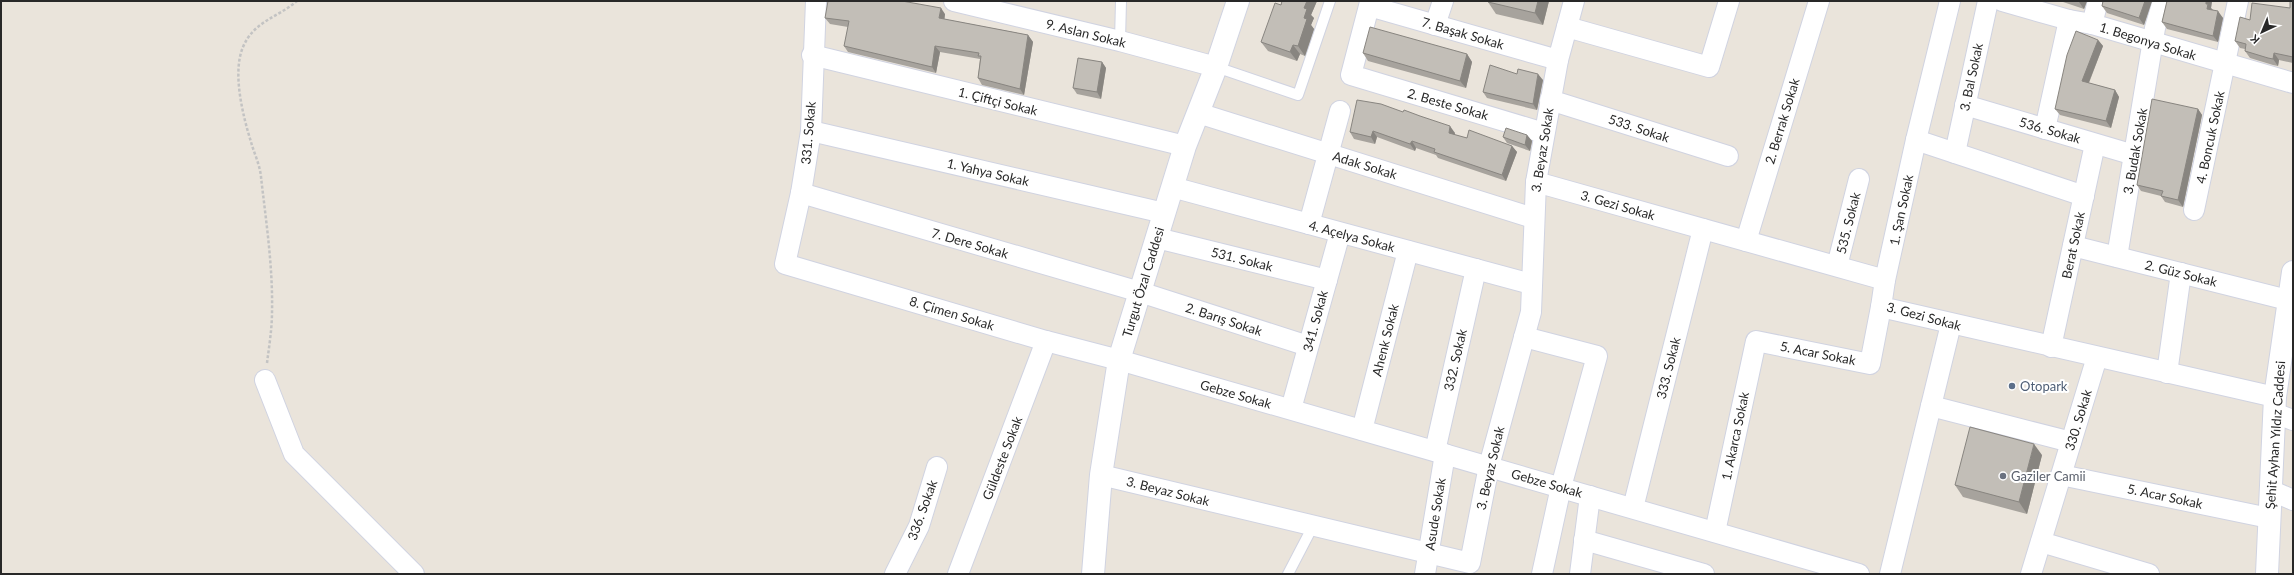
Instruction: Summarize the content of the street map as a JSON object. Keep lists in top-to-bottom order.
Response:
{
  "streets": {
    "street": [
      "9. Aslan Sokak",
      "7. Başak Sokak",
      "1. Begonya Sokak",
      "3. Bal Sokak",
      "1. Çiftçi Sokak",
      "2. Beste Sokak",
      "2. Berrak Sokak",
      "533. Sokak",
      "536. Sokak",
      "331. Sokak",
      "4. Boncuk Sokak",
      "3. Beyaz Sokak",
      "3. Budak Sokak",
      "Adak Sokak",
      "1. Yahya Sokak",
      "3. Gezi Sokak",
      "1. Şan Sokak",
      "535. Sokak",
      "4. Açelya Sokak",
      "7. Dere Sokak",
      "Berat Sokak",
      "531. Sokak",
      "2. Güz Sokak",
      "Turgut Özal Caddesi",
      "8. Çimen Sokak",
      "2. Barış Sokak",
      "341. Sokak",
      "Ahenk Sokak",
      "5. Acar Sokak",
      "332. Sokak",
      "333. Sokak",
      "Gebze Sokak",
      "330. Sokak",
      "Şehit Ayhan Yıldız Caddesi",
      "1. Akarca Sokak",
      "Güldeste Sokak",
      "336. Sokak",
      "Asude Sokak"
    ]
  },
  "crossings": [
    ["9. Aslan Sokak", "Turgut Özal Caddesi"],
    ["7. Başak Sokak", "2. Beste Sokak"],
    ["7. Başak Sokak", "3. Beyaz Sokak"],
    ["1. Begonya Sokak", "4. Boncuk Sokak"],
    ["1. Begonya Sokak", "3. Budak Sokak"],
    ["3. Bal Sokak", "536. Sokak"],
    ["1. Çiftçi Sokak", "331. Sokak"],
    ["1. Çiftçi Sokak", "Turgut Özal Caddesi"],
    ["2. Beste Sokak", "3. Beyaz Sokak"],
    ["2. Berrak Sokak", "3. Gezi Sokak"],
    ["533. Sokak", "3. Beyaz Sokak"],
    ["536. Sokak", "3. Budak Sokak"],
    ["536. Sokak", "Berat Sokak"],
    ["331. Sokak", "1. Yahya Sokak"],
    ["331. Sokak", "7. Dere Sokak"],
    ["331. Sokak", "8. Çimen Sokak"],
    ["3. Beyaz Sokak", "Adak Sokak"],
    ["3. Beyaz Sokak", "3. Gezi Sokak"],
    ["3. Beyaz Sokak", "4. Açelya Sokak"],
    ["3. Beyaz Sokak", "Turgut Özal Caddesi"],
    ["3. Beyaz Sokak", "Gebze Sokak"],
    ["3. Beyaz Sokak", "Asude Sokak"],
    ["3. Budak Sokak", "2. Güz Sokak"],
    ["Adak Sokak", "Turgut Özal Caddesi"],
    ["1. Yahya Sokak", "Turgut Özal Caddesi"],
    ["3. Gezi Sokak", "1. Şan Sokak"],
    ["3. Gezi Sokak", "535. Sokak"],
    ["3. Gezi Sokak", "Berat Sokak"],
    ["3. Gezi Sokak", "5. Acar Sokak"],
    ["3. Gezi Sokak", "333. Sokak"],
    ["3. Gezi Sokak", "330. Sokak"],
    ["3. Gezi Sokak", "Şehit Ayhan Yıldız Caddesi"],
    ["4. Açelya Sokak", "Turgut Özal Caddesi"],
    ["4. Açelya Sokak", "341. Sokak"],
    ["4. Açelya Sokak", "Ahenk Sokak"],
    ["4. Açelya Sokak", "332. Sokak"],
    ["7. Dere Sokak", "Turgut Özal Caddesi"],
    ["7. Dere Sokak", "2. Barış Sokak"],
    ["Berat Sokak", "2. Güz Sokak"],
    ["531. Sokak", "Turgut Özal Caddesi"],
    ["531. Sokak", "341. Sokak"],
    ["2. Güz Sokak", "Şehit Ayhan Yıldız Caddesi"],
    ["Turgut Özal Caddesi", "8. Çimen Sokak"],
    ["Turgut Özal Caddesi", "2. Barış Sokak"],
    ["Turgut Özal Caddesi", "Gebze Sokak"],
    ["8. Çimen Sokak", "Gebze Sokak"],
    ["8. Çimen Sokak", "Güldeste Sokak"],
    ["2. Barış Sokak", "341. Sokak"],
    ["341. Sokak", "Gebze Sokak"],
    ["Ahenk Sokak", "Gebze Sokak"],
    ["5. Acar Sokak", "330. Sokak"],
    ["5. Acar Sokak", "Şehit Ayhan Yıldız Caddesi"],
    ["5. Acar Sokak", "1. Akarca Sokak"],
    ["332. Sokak", "Gebze Sokak"],
    ["332. Sokak", "Asude Sokak"],
    ["333. Sokak", "Gebze Sokak"],
    ["Gebze Sokak", "1. Akarca Sokak"],
    ["Gebze Sokak", "Asude Sokak"]
  ],
  "places": ["Otopark", "Gaziler Camii"],
  "north": "bottom left"
}
